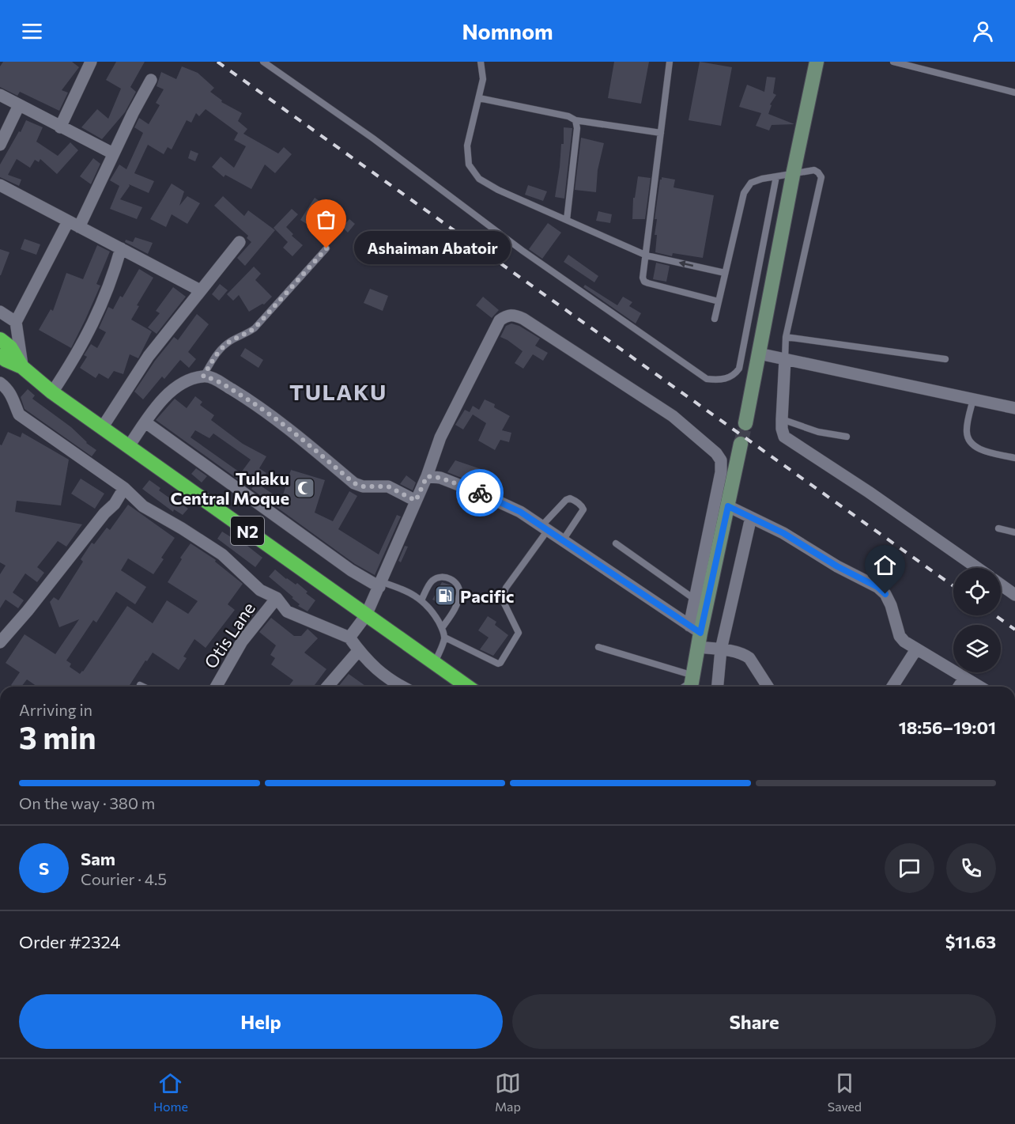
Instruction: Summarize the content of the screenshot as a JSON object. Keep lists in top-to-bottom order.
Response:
{
  "streets": {
    "highway": ["N2"],
    "street": ["Otis Lane"]
  },
  "districts": ["TULAKU"],
  "places": {
    "other": ["Ashaiman Abatoir"],
    "mosque": ["Tulaku Central Moque"],
    "fuel station": ["Pacific"]
  },
  "page": {
    "header": "Nomnom",
    "bubble": "Ashaiman Abatoir",
    "heading": ["3 min", "Arriving in", "18:56–19:01"],
    "panel": [
      "Sam",
      "Courier · 4.5",
      "Order #2324",
      "$11.63"
    ],
    "bar": "On the way · 380 m",
    "round": "S",
    "buttons": ["Help", "Share"],
    "tabs": ["Home", "Map", "Saved"]
  }
}
